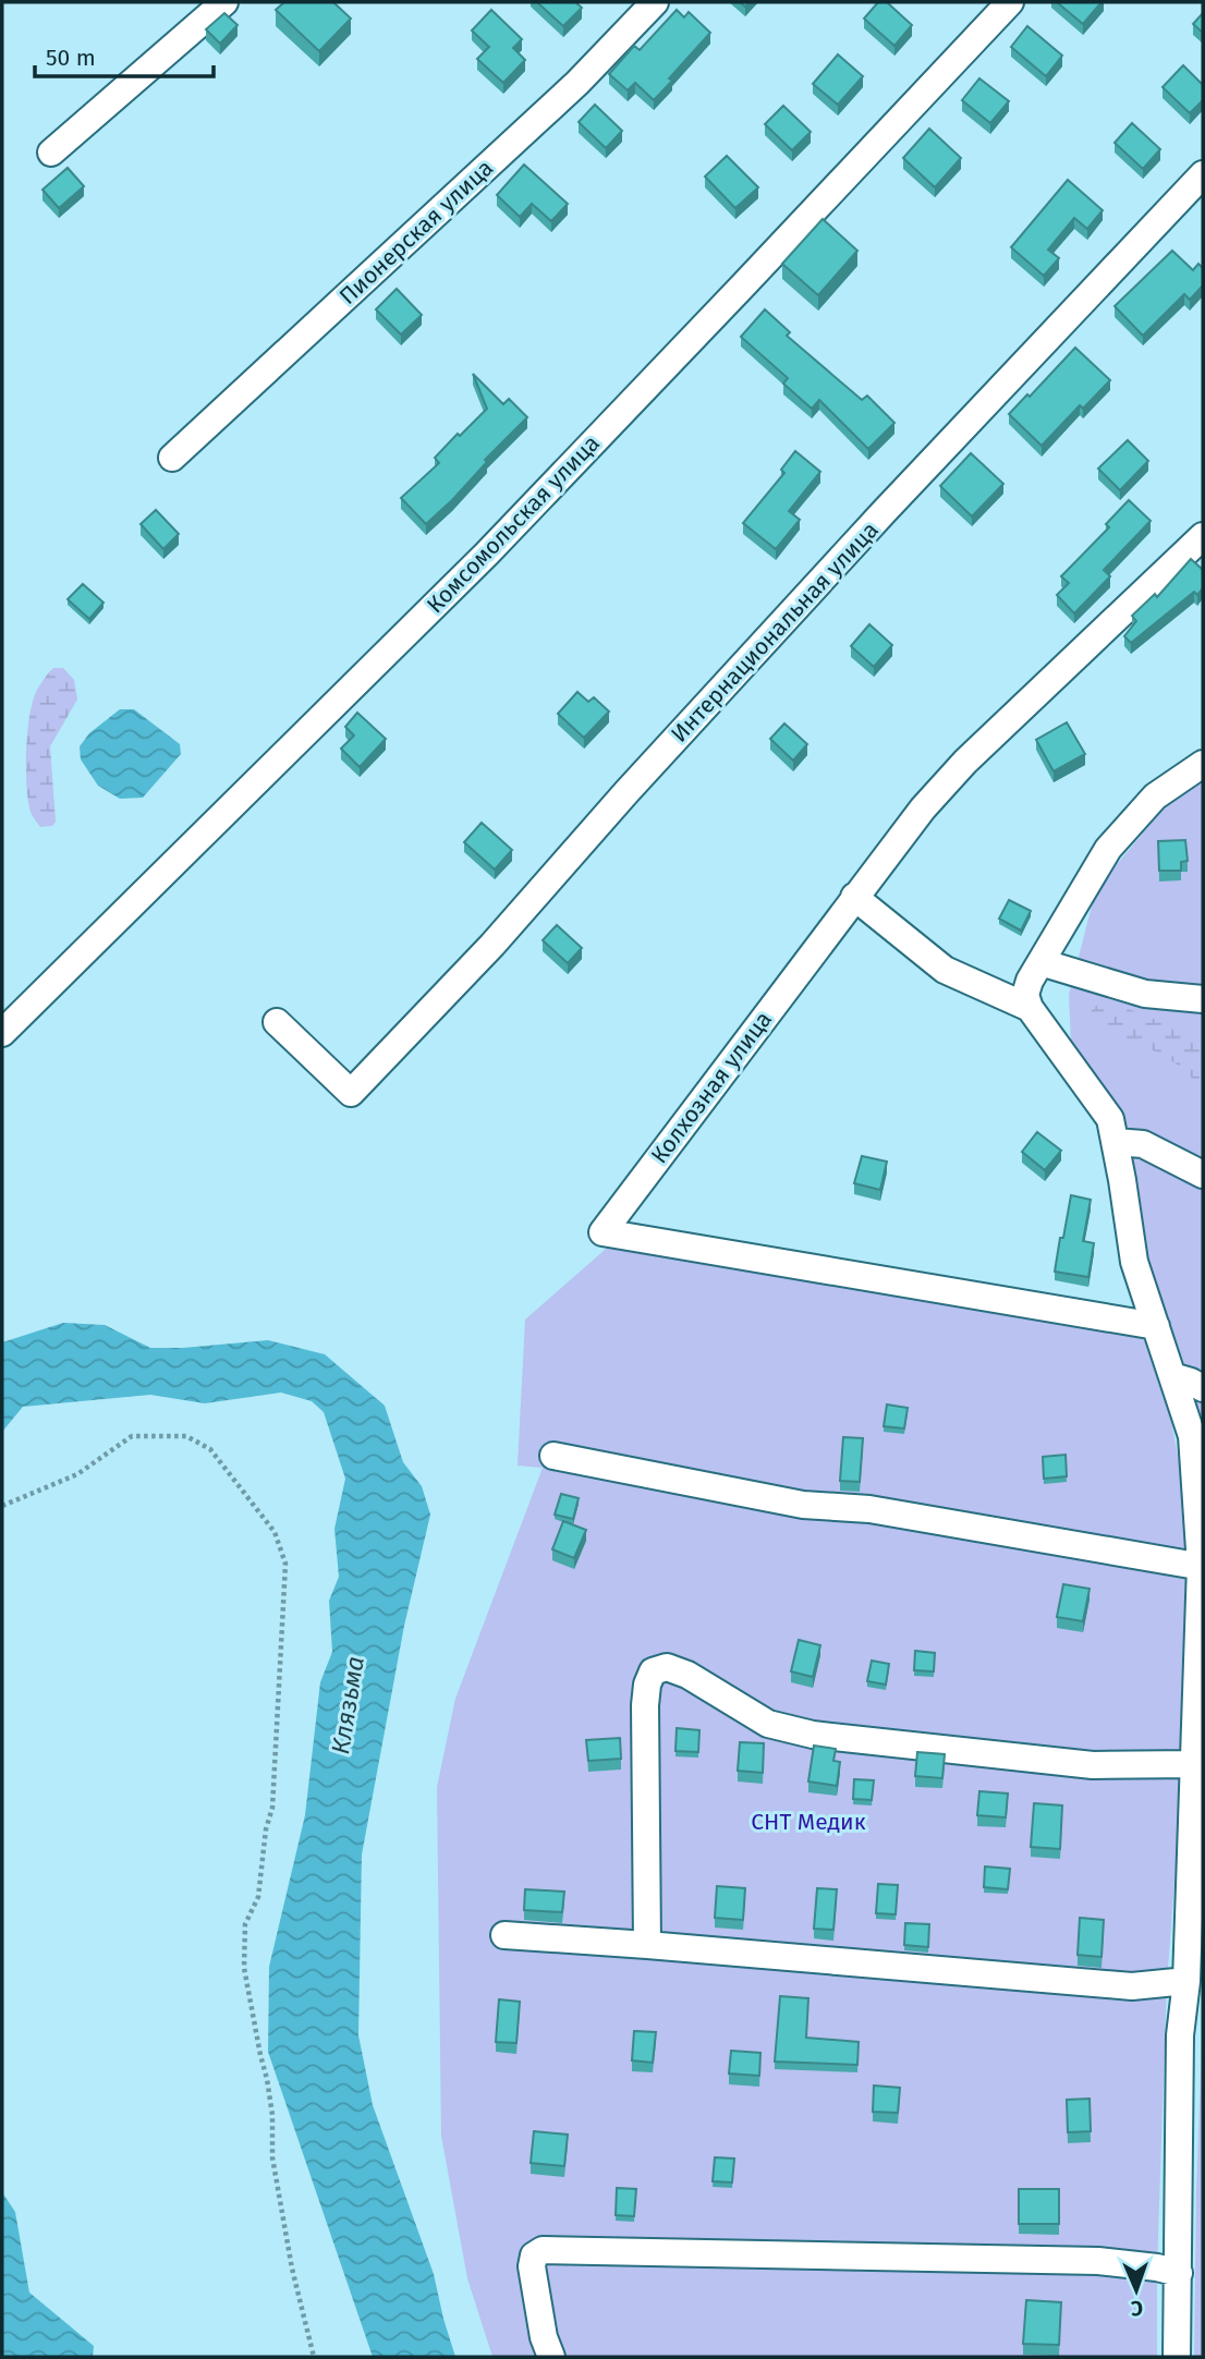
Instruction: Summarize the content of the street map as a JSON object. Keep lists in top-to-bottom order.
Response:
{
  "streets": {
    "street": [
      "Пионерская улица",
      "Комсомольская улица",
      "Интернациональная улица",
      "Колхозная улица"
    ]
  },
  "water": ["Клязьма"],
  "parks": ["СНТ Медик"],
  "scale_bar": "50 m",
  "north": "bottom"
}
